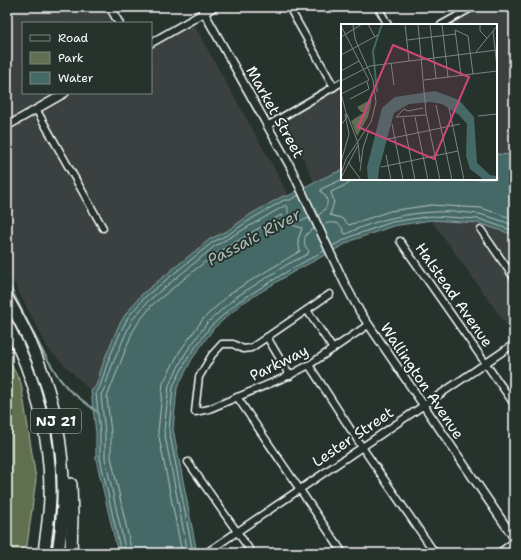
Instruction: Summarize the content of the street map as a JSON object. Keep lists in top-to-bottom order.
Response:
{
  "streets": {
    "highway": ["NJ 21"],
    "street": [
      "Market Street",
      "Halstead Avenue",
      "Parkway",
      "Wallington Avenue",
      "Lester Street"
    ]
  },
  "crossings": [
    ["Market Street", "Wallington Avenue"],
    ["Halstead Avenue", "Lester Street"],
    ["Parkway", "Wallington Avenue"],
    ["Wallington Avenue", "Lester Street"]
  ],
  "water": ["Passaic River"],
  "legend": ["Road", "Park", "Water"]
}
